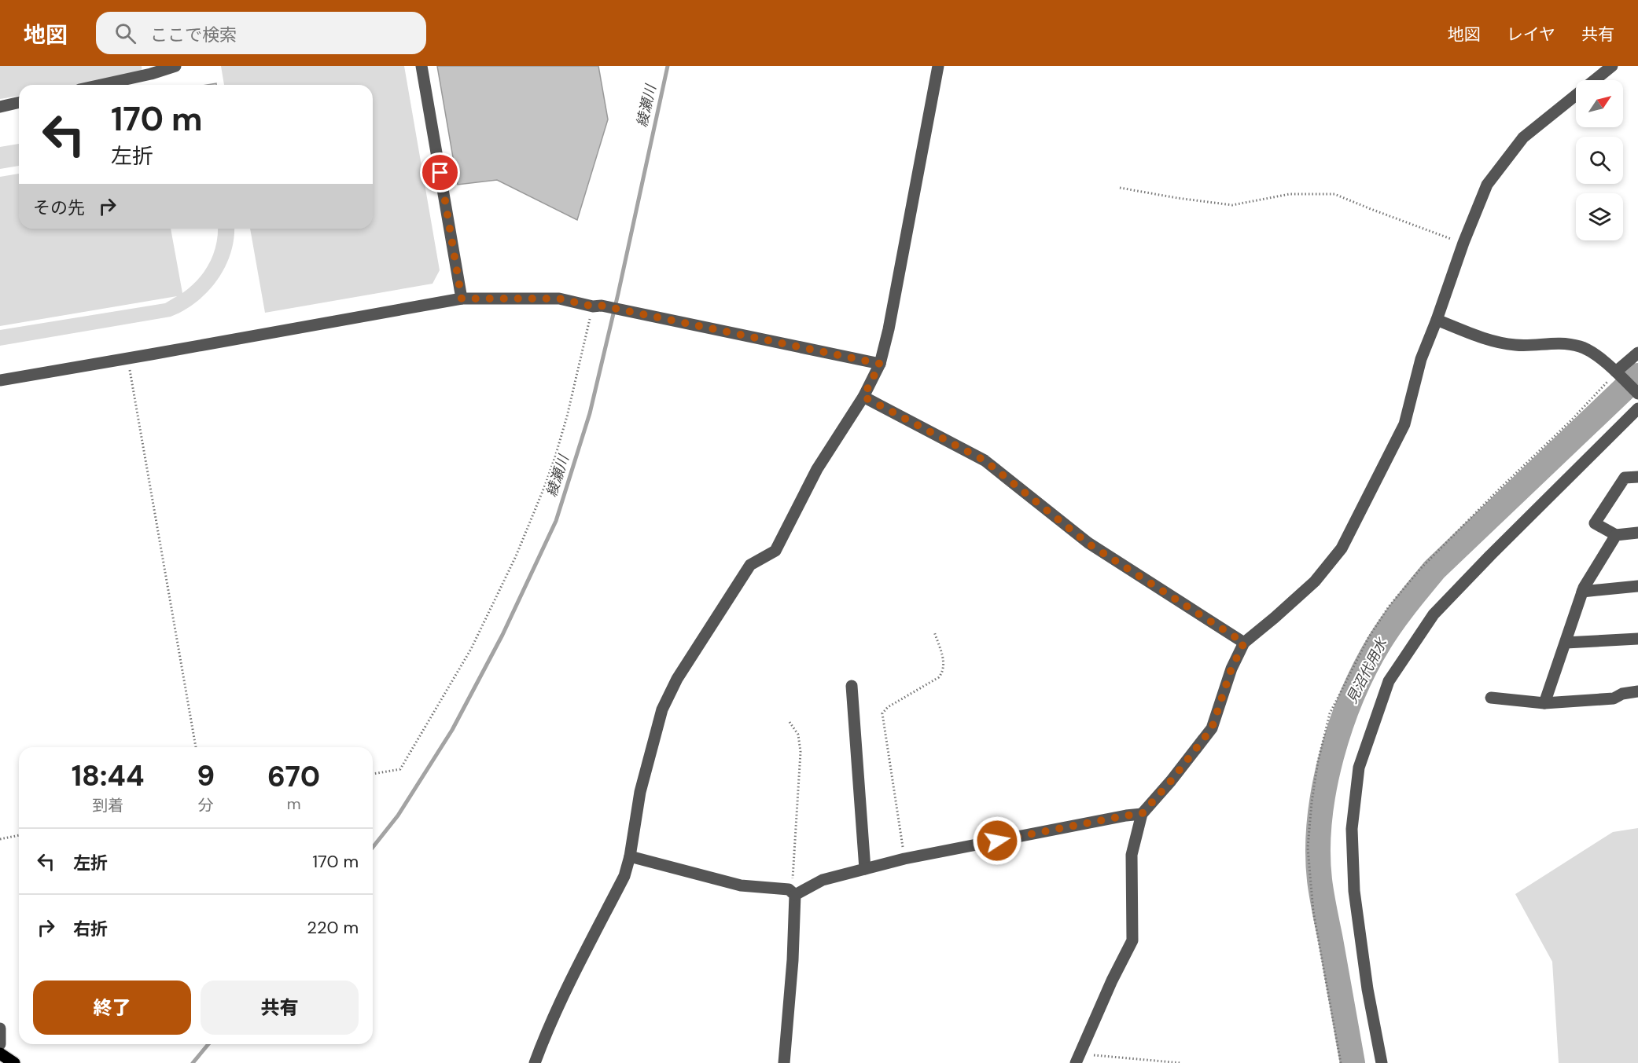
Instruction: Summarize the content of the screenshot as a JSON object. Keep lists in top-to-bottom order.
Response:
{
  "water": ["綾瀬川", "見沼代用水"],
  "north": "top right",
  "page": {
    "header": "地図",
    "search": "ここで検索",
    "nav": ["地図", "レイヤ", "共有"],
    "turn": ["170 m", "左折"],
    "then": "その先",
    "eta": [
      "18:44",
      "到着",
      "9",
      "分",
      "670",
      "m"
    ],
    "list": [
      {
        "name": "左折",
        "value": "170 m"
      },
      {
        "name": "右折",
        "value": "220 m"
      }
    ],
    "buttons": ["終了", "共有"]
  }
}
